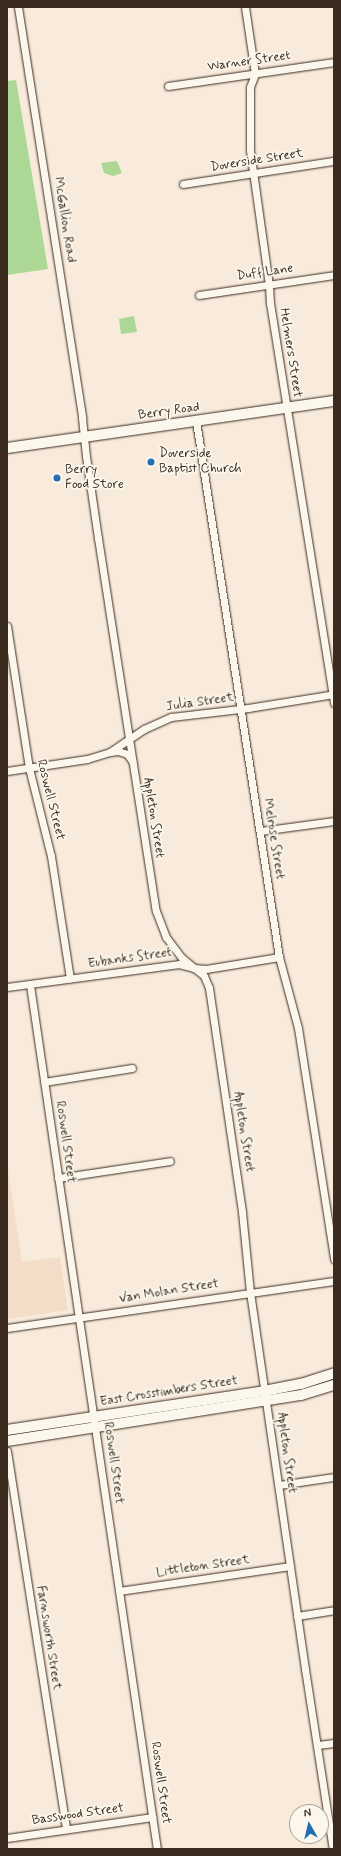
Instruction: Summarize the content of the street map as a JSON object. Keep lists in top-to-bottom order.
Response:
{
  "streets": {
    "main road": ["Berry Road", "East Crosstimbers Street"],
    "street": [
      "Warner Street",
      "Doverside Street",
      "McGallion Road",
      "Duff Lane",
      "Helmers Street",
      "Julia Street",
      "Roswell Street",
      "Appleton Street",
      "Melrose Street",
      "Eubanks Street",
      "Van Molan Street",
      "Littleton Street",
      "Farnsworth Street",
      "Basswood Street"
    ]
  },
  "crossings": [
    ["Warner Street", "Helmers Street"],
    ["Doverside Street", "Helmers Street"],
    ["McGallion Road", "Berry Road"],
    ["McGallion Road", "Appleton Street"],
    ["Duff Lane", "Helmers Street"],
    ["Helmers Street", "Berry Road"],
    ["Helmers Street", "Julia Street"],
    ["Berry Road", "Appleton Street"],
    ["Berry Road", "Melrose Street"],
    ["Julia Street", "Roswell Street"],
    ["Julia Street", "Appleton Street"],
    ["Julia Street", "Melrose Street"],
    ["Roswell Street", "Eubanks Street"],
    ["Roswell Street", "Van Molan Street"],
    ["Roswell Street", "East Crosstimbers Street"],
    ["Roswell Street", "Littleton Street"],
    ["Roswell Street", "Basswood Street"],
    ["Appleton Street", "Eubanks Street"],
    ["Appleton Street", "Van Molan Street"],
    ["Appleton Street", "East Crosstimbers Street"],
    ["Appleton Street", "Littleton Street"],
    ["Farnsworth Street", "Basswood Street"]
  ],
  "places": ["Doverside Baptist Church", "Berry Food Store"],
  "north": "top"
}
